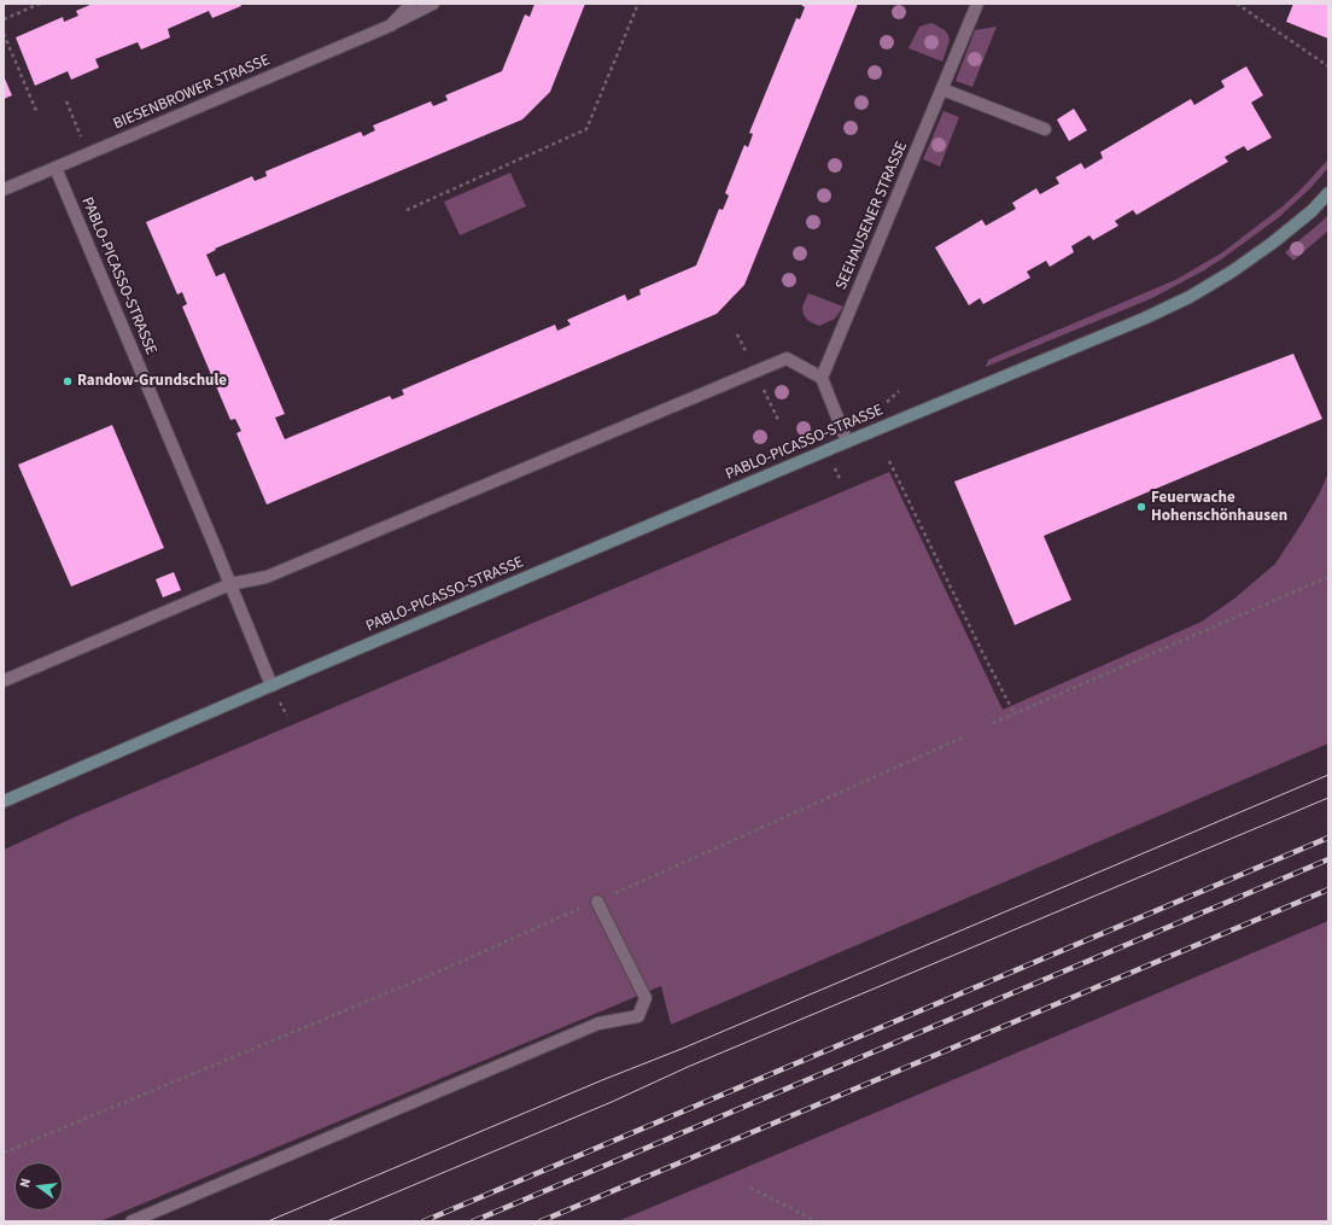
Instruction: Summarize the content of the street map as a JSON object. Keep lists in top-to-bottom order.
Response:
{
  "streets": {
    "main road": ["PABLO-PICASSO-STRASSE"],
    "street": ["BIESENBROWER STRASSE", "SEEHAUSENER STRASSE"]
  },
  "crossings": [
    ["BIESENBROWER STRASSE", "PABLO-PICASSO-STRASSE"]
  ],
  "places": ["Randow-Grundschule", "Feuerwache Hohenschönhausen"],
  "north": "left"
}
